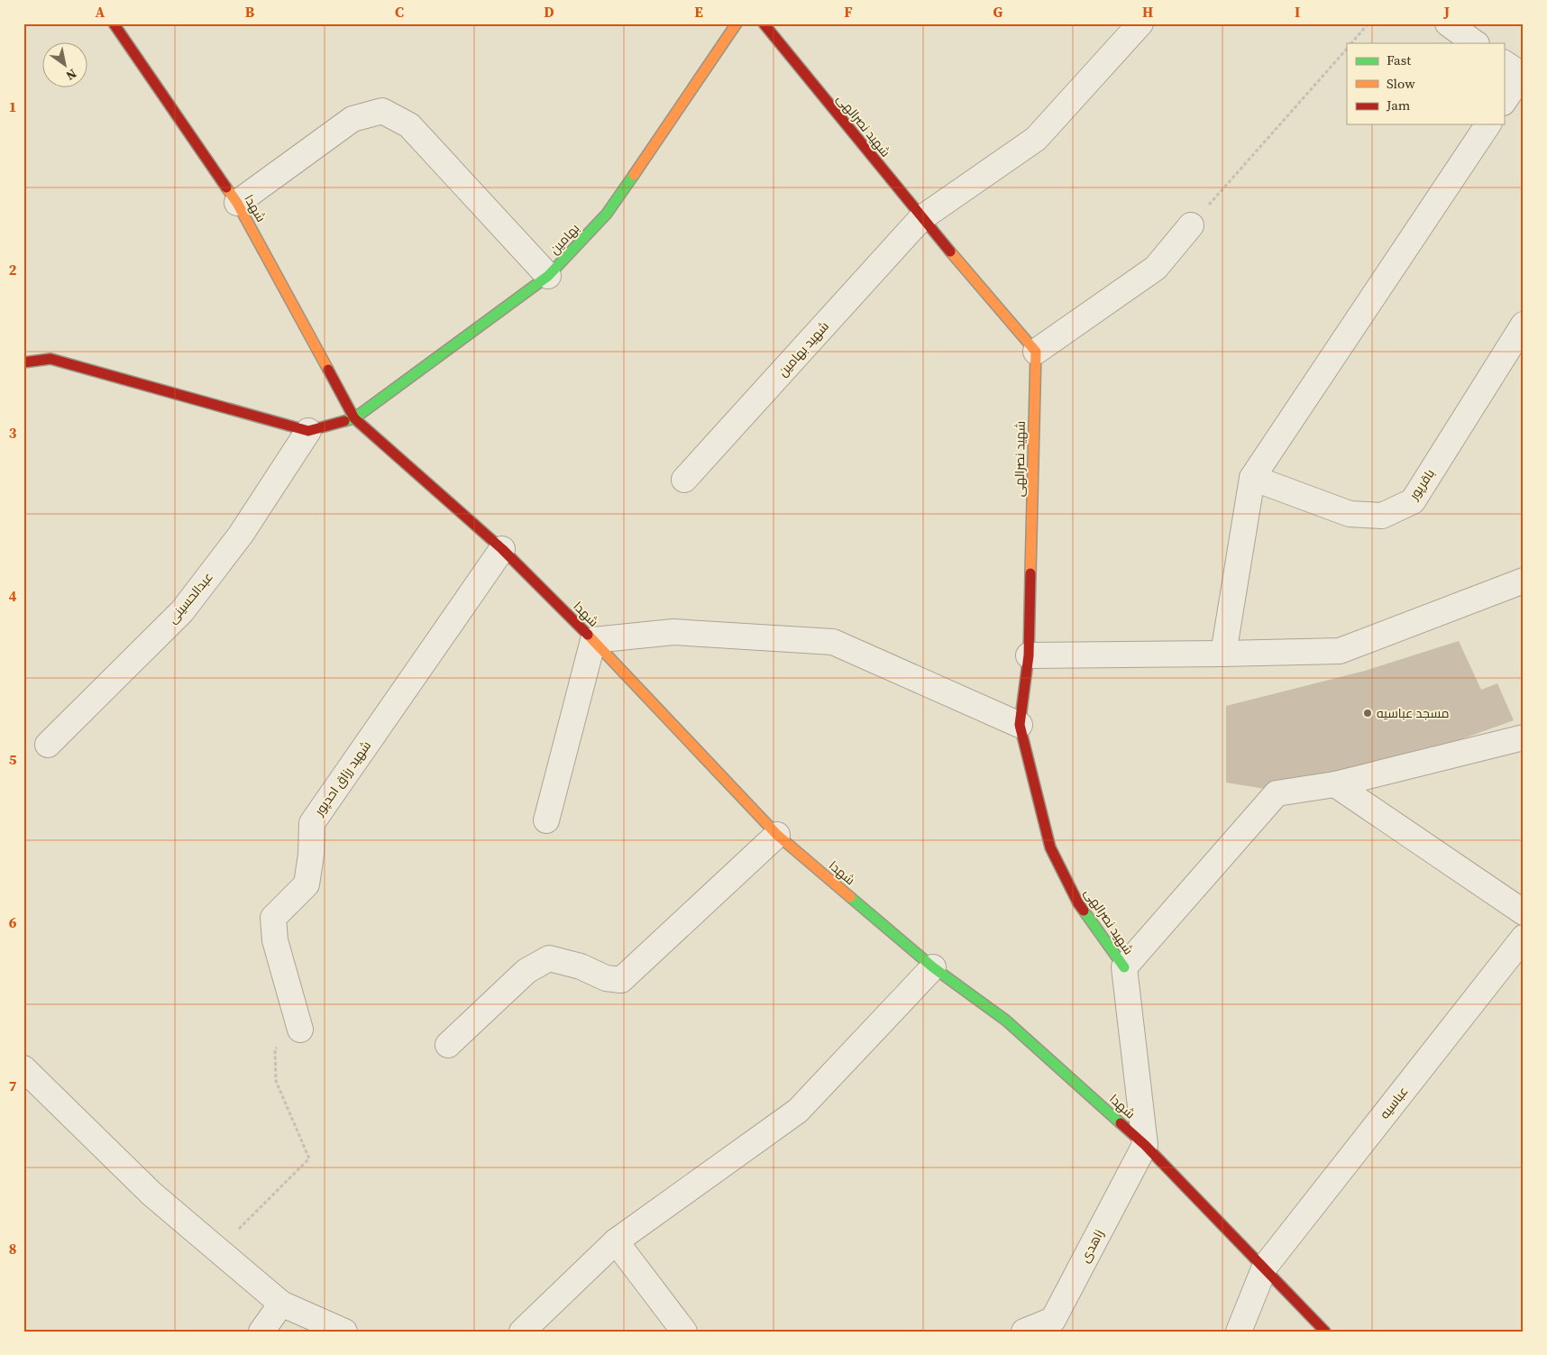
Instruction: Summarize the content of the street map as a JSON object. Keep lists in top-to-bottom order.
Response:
{
  "streets": {
    "street": [
      "شهید نصرالهی",
      "شهدا",
      "بهامین",
      "شهید بهامین",
      "باقرپور",
      "عبدالحسینی",
      "شهید رزاق احدپور",
      "عباسیه",
      "زاهدی"
    ]
  },
  "crossings": [
    ["شهید نصرالهی", "شهید بهامین"],
    ["شهدا", "بهامین"],
    ["شهدا", "شهید رزاق احدپور"],
    ["شهدا", "عباسیه"],
    ["شهدا", "زاهدی"]
  ],
  "places": ["مسجد عباسیه"],
  "legend": ["Fast", "Slow", "Jam"],
  "north": "bottom right",
  "grid": {
    "columns": [
      "A",
      "B",
      "C",
      "D",
      "E",
      "F",
      "G",
      "H",
      "I",
      "J"
    ],
    "rows": [
      "1",
      "2",
      "3",
      "4",
      "5",
      "6",
      "7",
      "8"
    ]
  }
}
